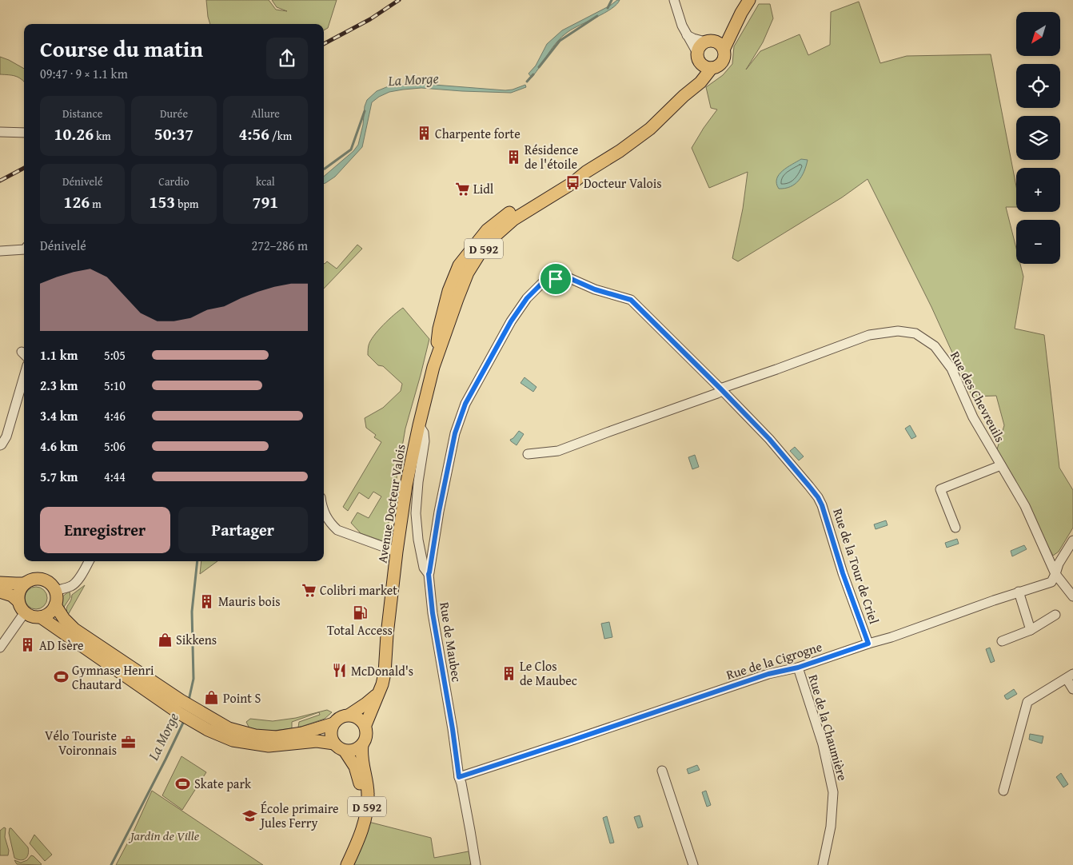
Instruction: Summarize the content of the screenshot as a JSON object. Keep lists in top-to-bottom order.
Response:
{
  "streets": {
    "main road": ["D 592", "Avenue Docteur Valois"],
    "street": [
      "Rue des Chevreuils",
      "Rue de la Tour de Criel",
      "Rue de Maubec",
      "Rue de la Cigrogne",
      "Rue de la Chaumière"
    ]
  },
  "crossings": [
    ["D 592", "Avenue Docteur Valois"],
    ["Rue des Chevreuils", "Rue de la Tour de Criel"],
    ["Rue des Chevreuils", "Rue de la Cigrogne"],
    ["Avenue Docteur Valois", "Rue de Maubec"],
    ["Rue de la Tour de Criel", "Rue de Maubec"],
    ["Rue de la Tour de Criel", "Rue de la Cigrogne"],
    ["Rue de Maubec", "Rue de la Cigrogne"],
    ["Rue de la Cigrogne", "Rue de la Chaumière"]
  ],
  "water": ["La Morge"],
  "parks": ["Jardin de Ville"],
  "places": {
    "building": [
      "Charpente forte",
      "Résidence de l'étoile",
      "Mauris bois",
      "AD Isère",
      "Le Clos de Maubec"
    ],
    "bus stop": ["Docteur Valois"],
    "supermarket": ["Lidl", "Colibri market"],
    "fuel station": ["Total Access"],
    "shop": ["Sikkens", "Point S"],
    "restaurant": ["McDonald's"],
    "sports": ["Gymnase Henri Chautard", "Skate park"],
    "office": ["Vélo Touriste Voironnais"],
    "school or university": ["École primaire Jules Ferry"]
  },
  "north": "bottom left",
  "page": {
    "map_buttons": ["+", "−"],
    "heading": ["Course du matin", "09:47 · 9 × 1.1 km"],
    "stats": [
      ["Distance", "10.26 km"],
      ["Durée", "50:37"],
      ["Allure", "4:56 /km"],
      ["Dénivelé", "126 m"],
      ["Cardio", "153 bpm"],
      ["kcal", "791"]
    ],
    "chart": ["Dénivelé", "272–286 m"],
    "list": [
      {
        "name": "1.1 km",
        "note": "5:05"
      },
      {
        "name": "2.3 km",
        "note": "5:10"
      },
      {
        "name": "3.4 km",
        "note": "4:46"
      },
      {
        "name": "4.6 km",
        "note": "5:06"
      },
      {
        "name": "5.7 km",
        "note": "4:44"
      }
    ],
    "buttons": ["Enregistrer", "Partager"]
  }
}
